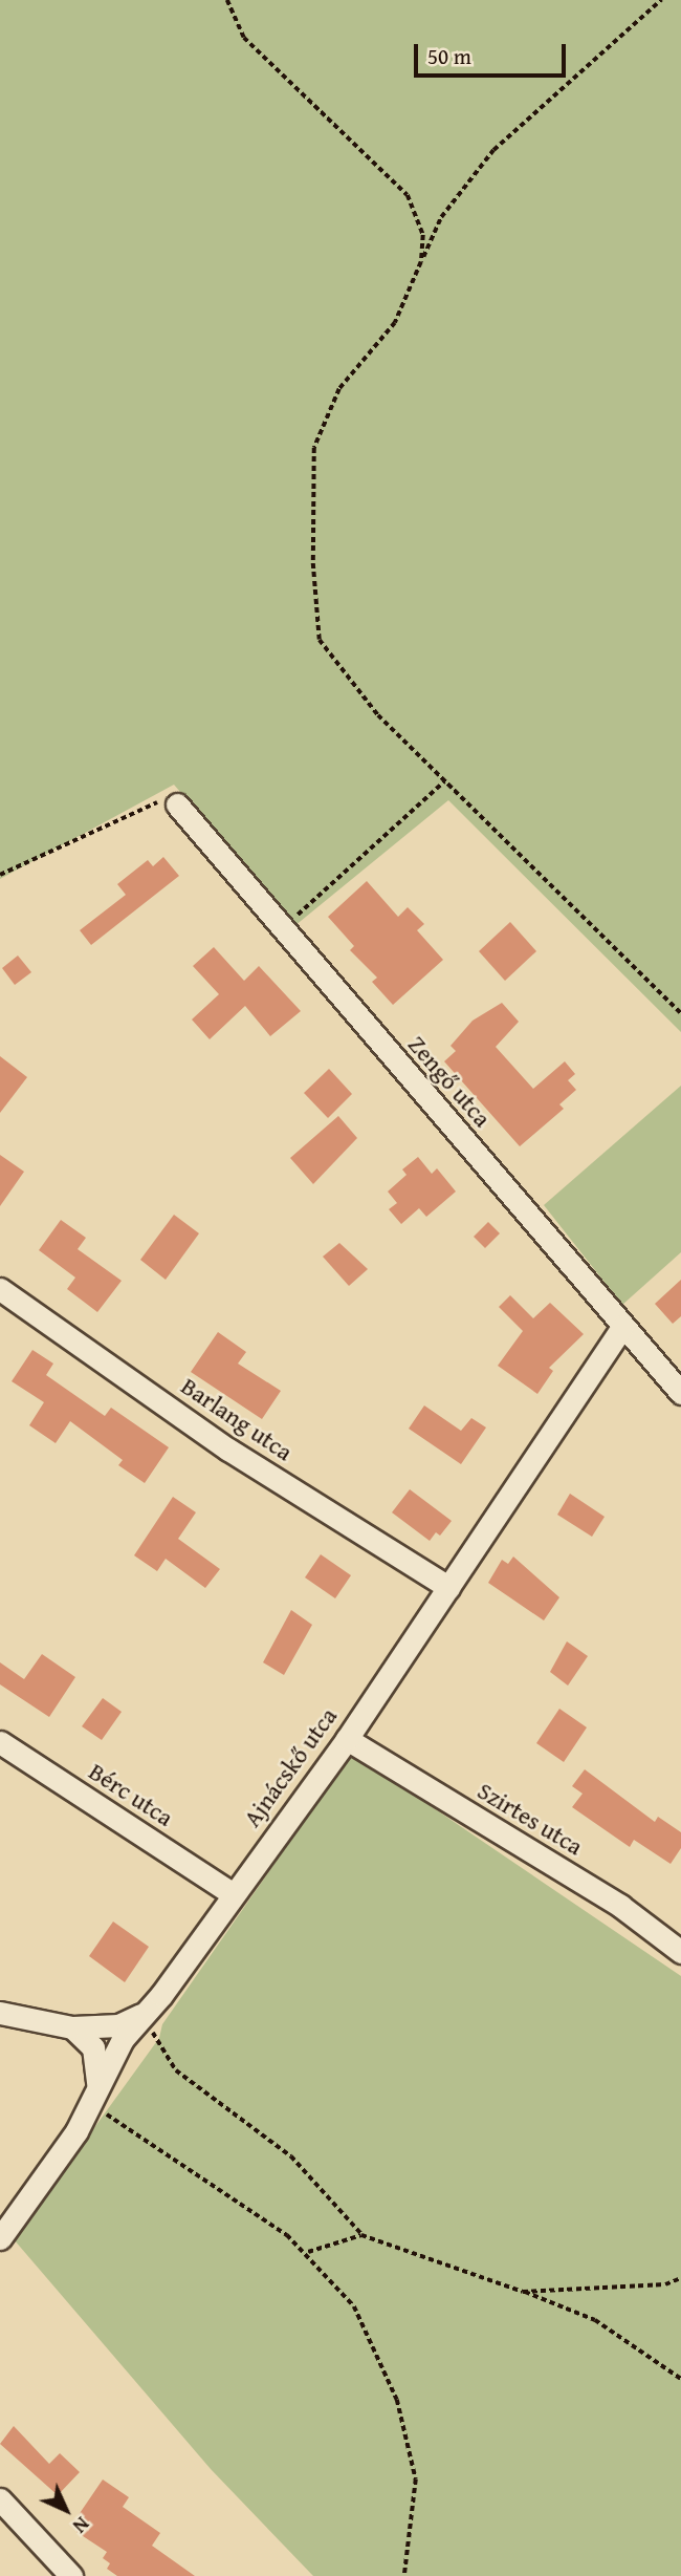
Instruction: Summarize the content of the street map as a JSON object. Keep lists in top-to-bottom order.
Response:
{
  "streets": {
    "street": [
      "Zengő utca",
      "Barlang utca",
      "Ajnácskő utca",
      "Bérc utca",
      "Szirtes utca"
    ]
  },
  "crossings": [
    ["Zengő utca", "Ajnácskő utca"],
    ["Barlang utca", "Ajnácskő utca"],
    ["Ajnácskő utca", "Bérc utca"],
    ["Ajnácskő utca", "Szirtes utca"]
  ],
  "scale_bar": "50 m",
  "north": "bottom right"
}
